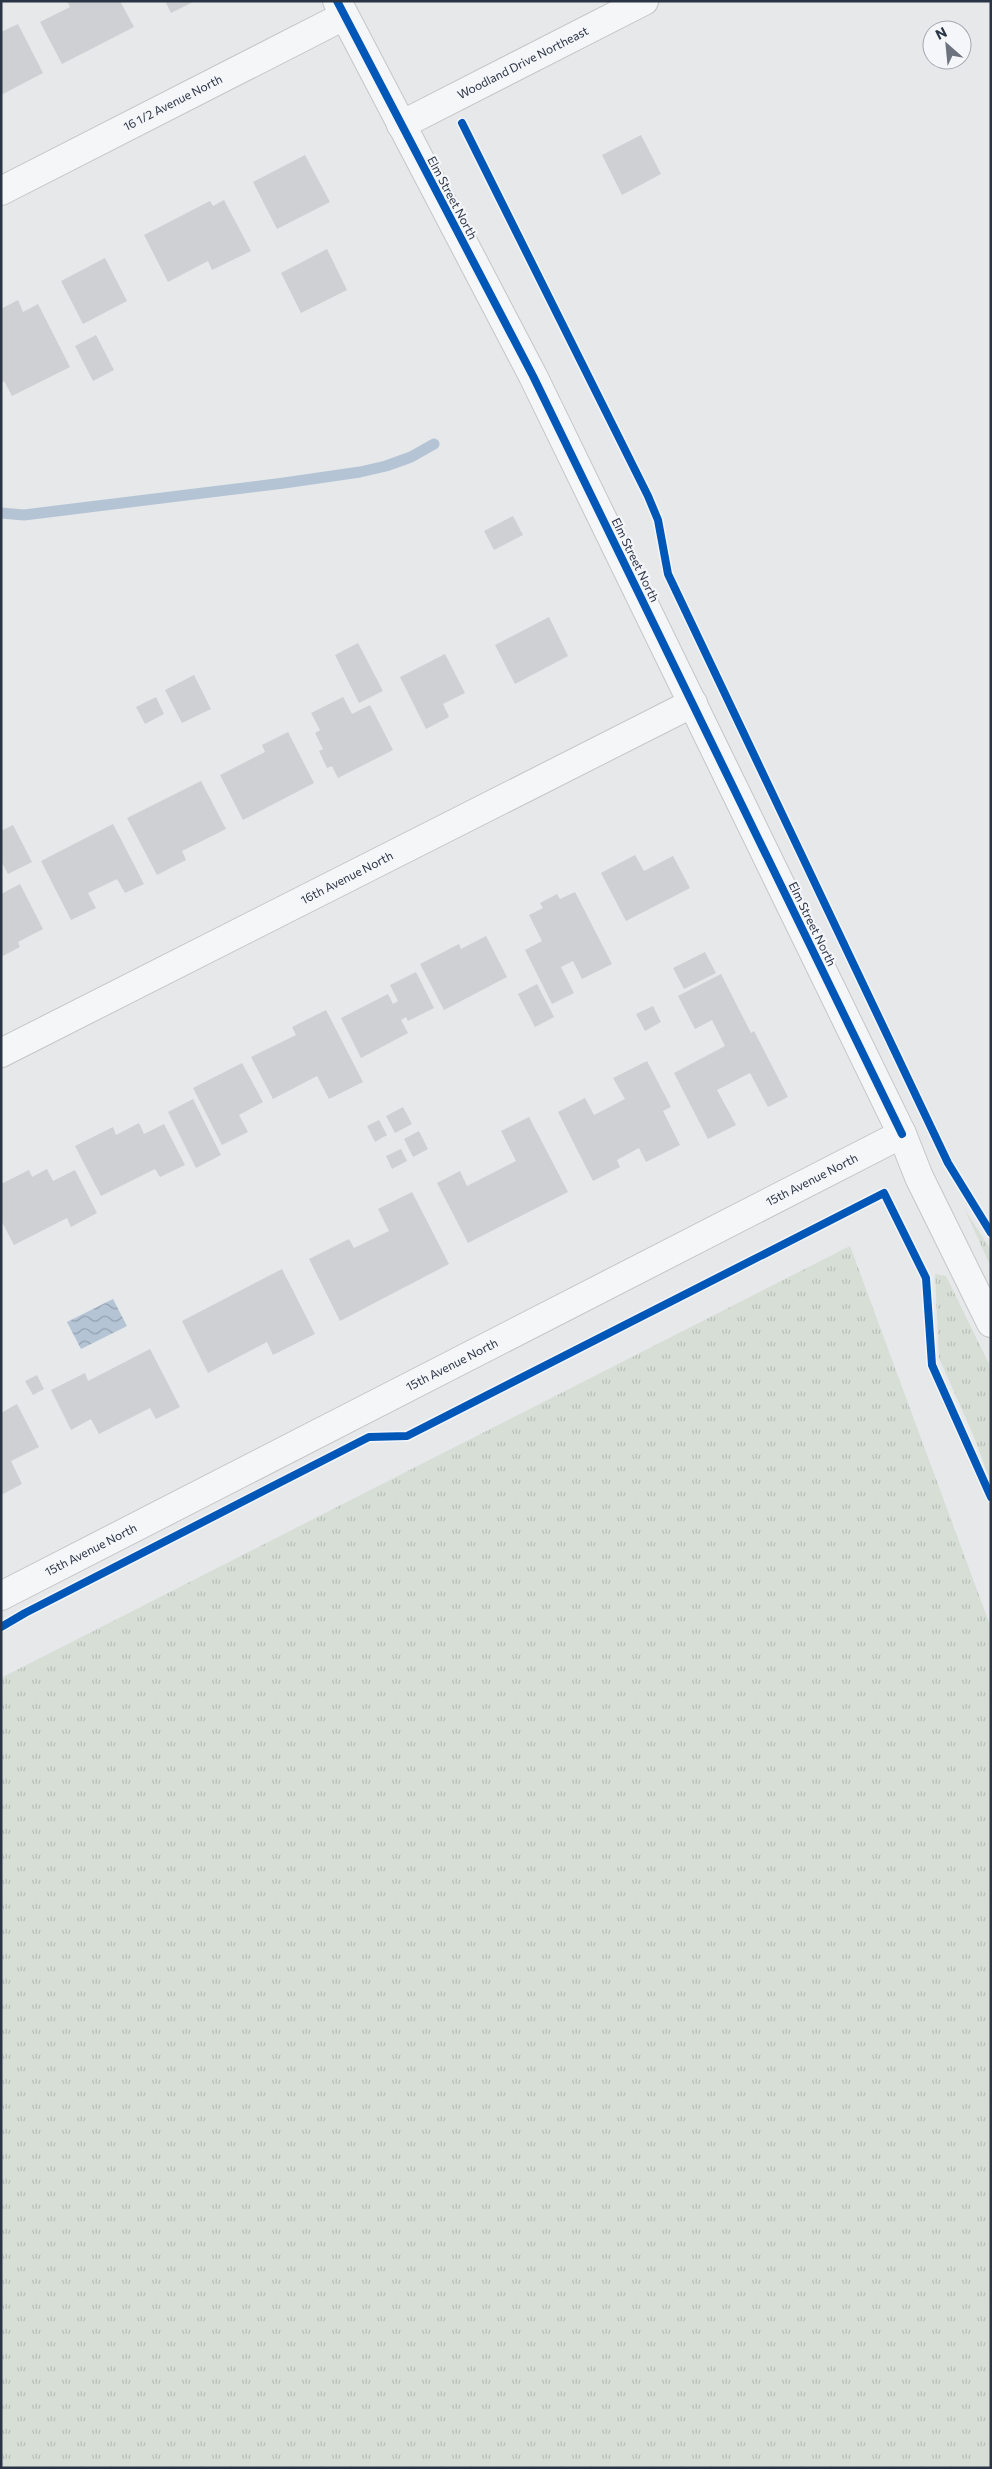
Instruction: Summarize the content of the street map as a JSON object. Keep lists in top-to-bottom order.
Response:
{
  "streets": {
    "street": [
      "Woodland Drive Northeast",
      "16 1/2 Avenue North",
      "Elm Street North",
      "16th Avenue North",
      "15th Avenue North"
    ]
  },
  "crossings": [
    ["Woodland Drive Northeast", "Elm Street North"],
    ["16 1/2 Avenue North", "Elm Street North"],
    ["Elm Street North", "16th Avenue North"],
    ["Elm Street North", "15th Avenue North"]
  ],
  "north": "top left"
}
